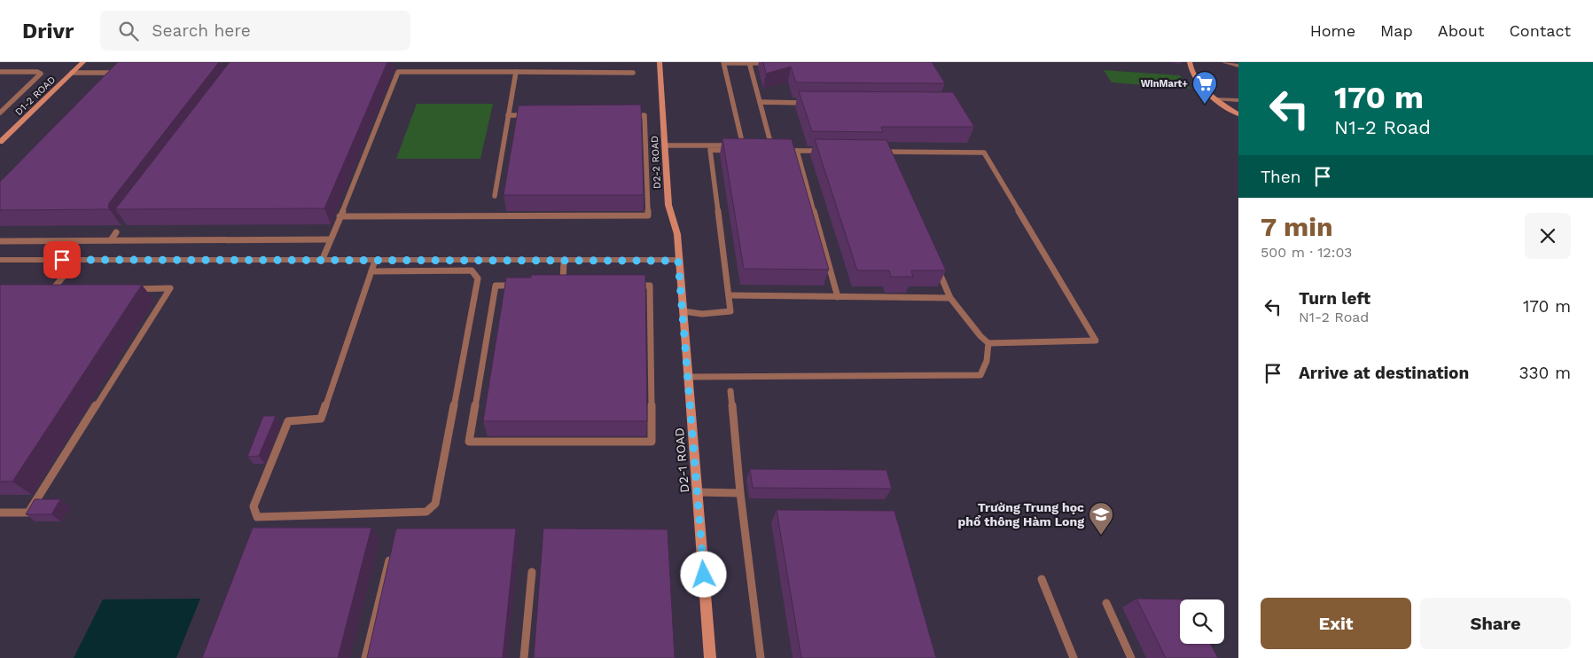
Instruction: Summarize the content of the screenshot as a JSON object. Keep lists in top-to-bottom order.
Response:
{
  "streets": {
    "main road": ["D1-2 ROAD", "D2-2 ROAD", "D2-1 ROAD"]
  },
  "crossings": [
    ["D2-2 ROAD", "D2-1 ROAD"]
  ],
  "places": {
    "supermarket": ["WinMart+"],
    "school or university": ["Trường Trung học phổ thông Hàm Long"]
  },
  "page": {
    "header": "Drivr",
    "search": "Search here",
    "nav": [
      "Home",
      "Map",
      "About",
      "Contact"
    ],
    "turn": ["170 m", "N1-2 Road"],
    "then": "Then",
    "heading": ["7 min", "500 m · 12:03"],
    "list": [
      {
        "name": "Turn left",
        "note": "N1-2 Road",
        "value": "170 m"
      },
      {
        "name": "Arrive at destination",
        "value": "330 m"
      }
    ],
    "buttons": ["Exit", "Share"]
  }
}
